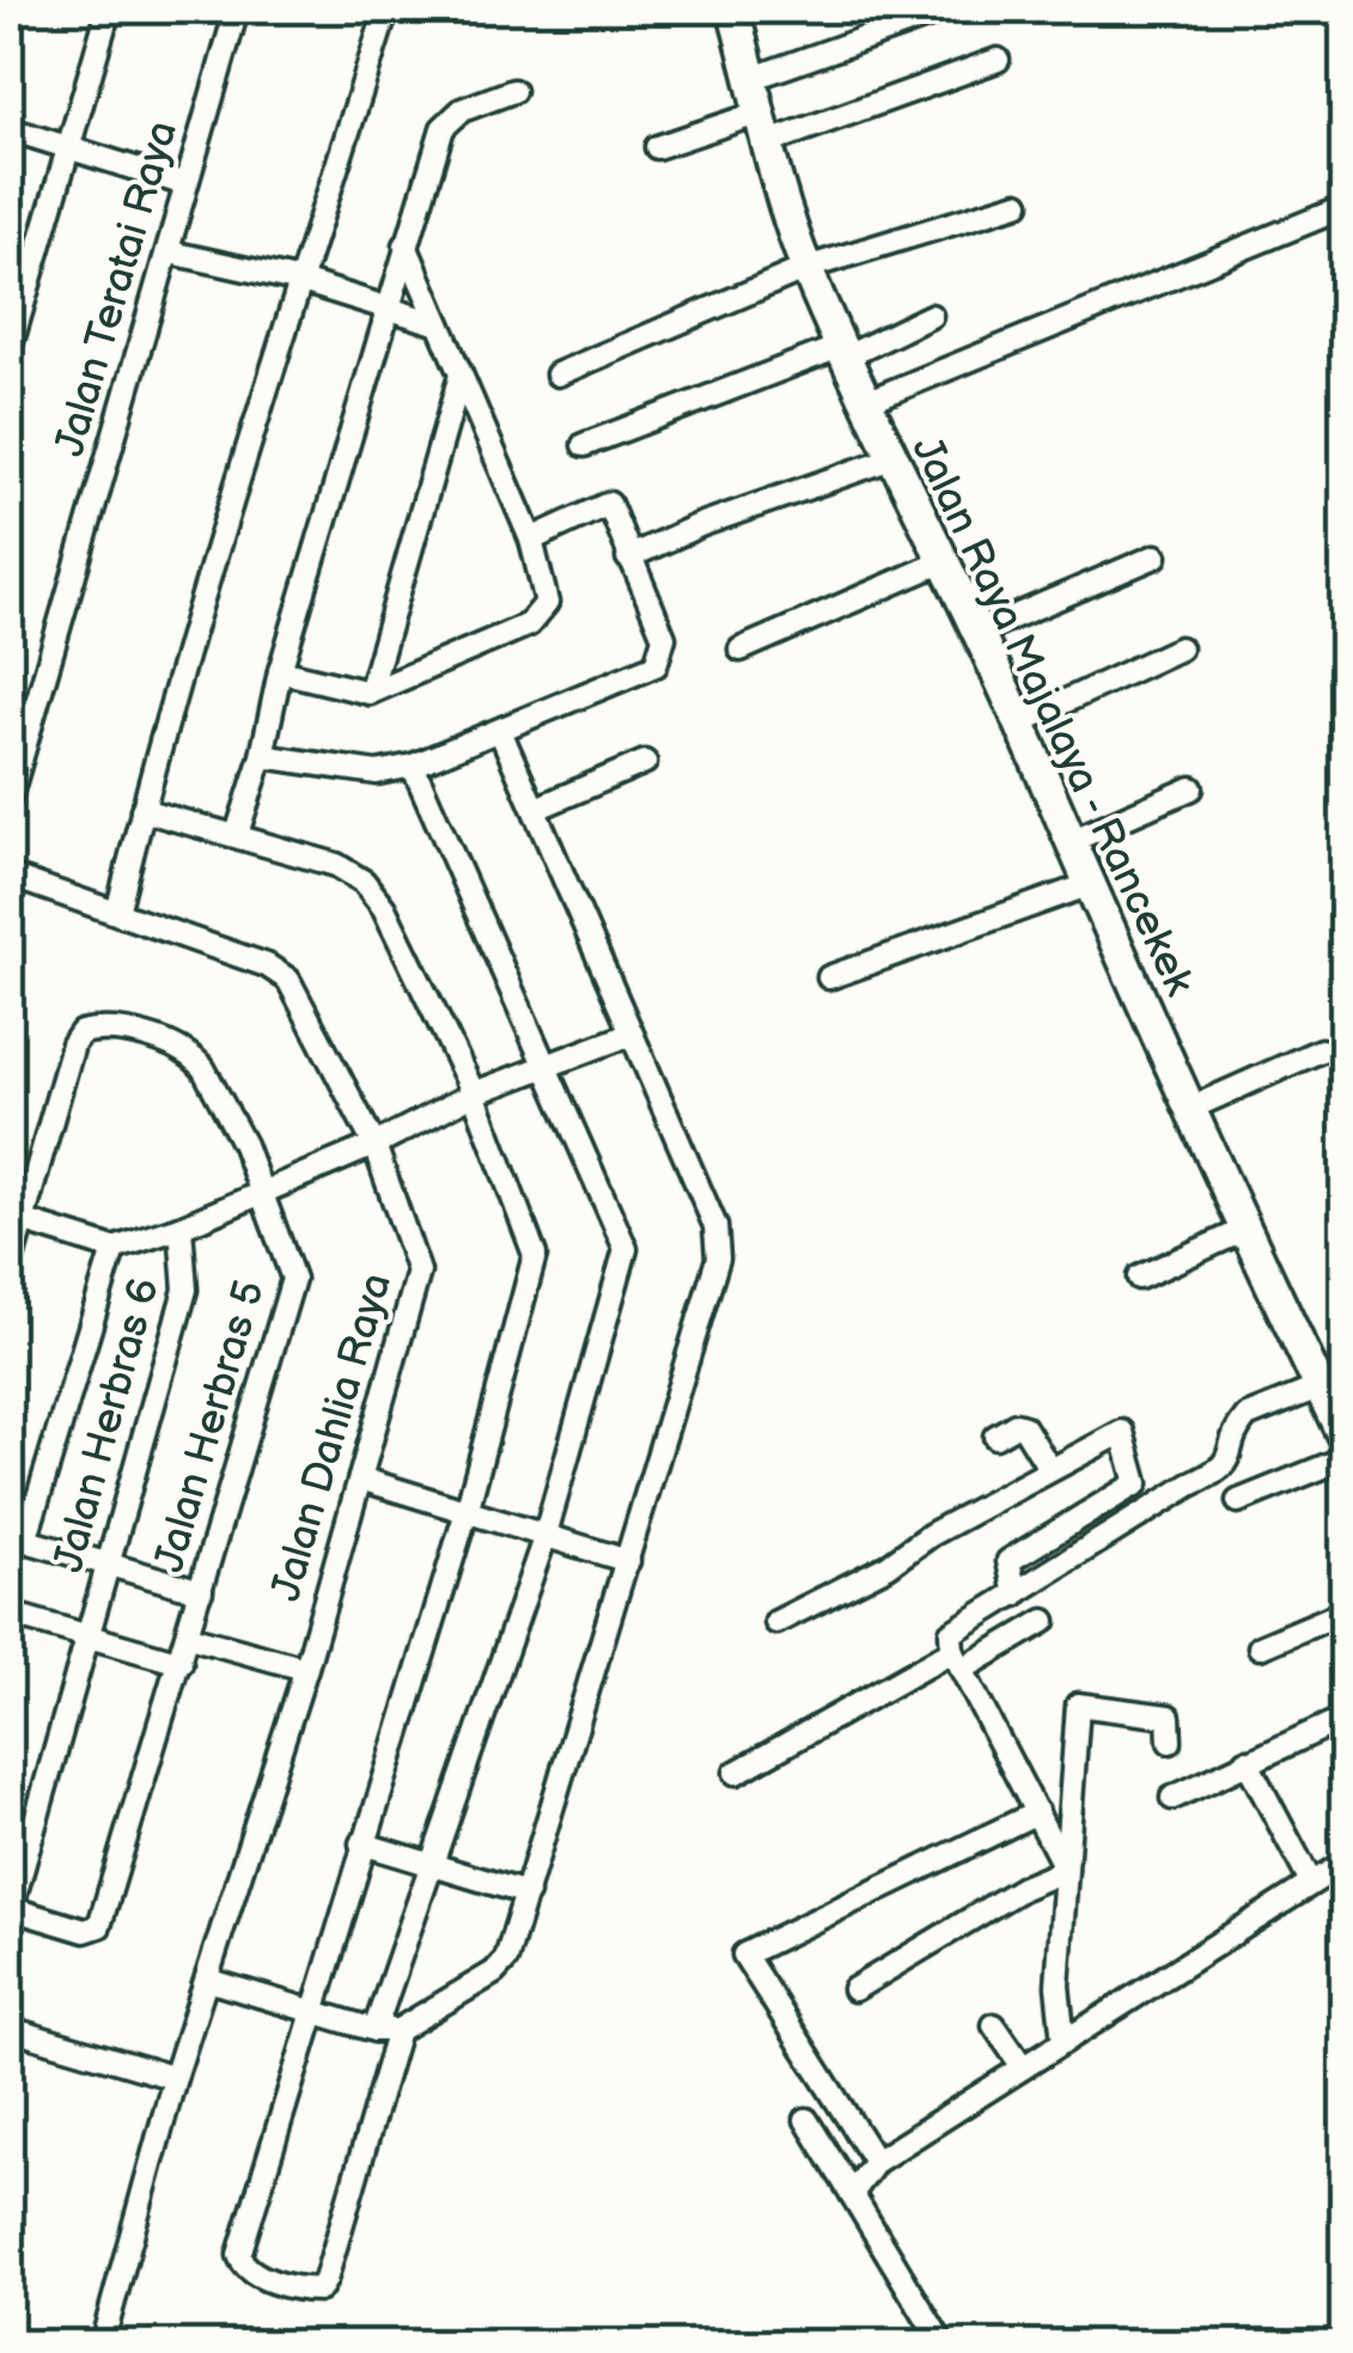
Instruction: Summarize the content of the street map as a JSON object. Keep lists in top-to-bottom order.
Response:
{
  "streets": {
    "main road": ["Jalan Raya Majalaya - Rancekek"],
    "street": [
      "Jalan Teratai Raya",
      "Jalan Herbras 6",
      "Jalan Herbras 5",
      "Jalan Dahlia Raya"
    ]
  },
  "crossings": [
    ["Jalan Herbras 6", "Jalan Herbras 5"]
  ]
}
